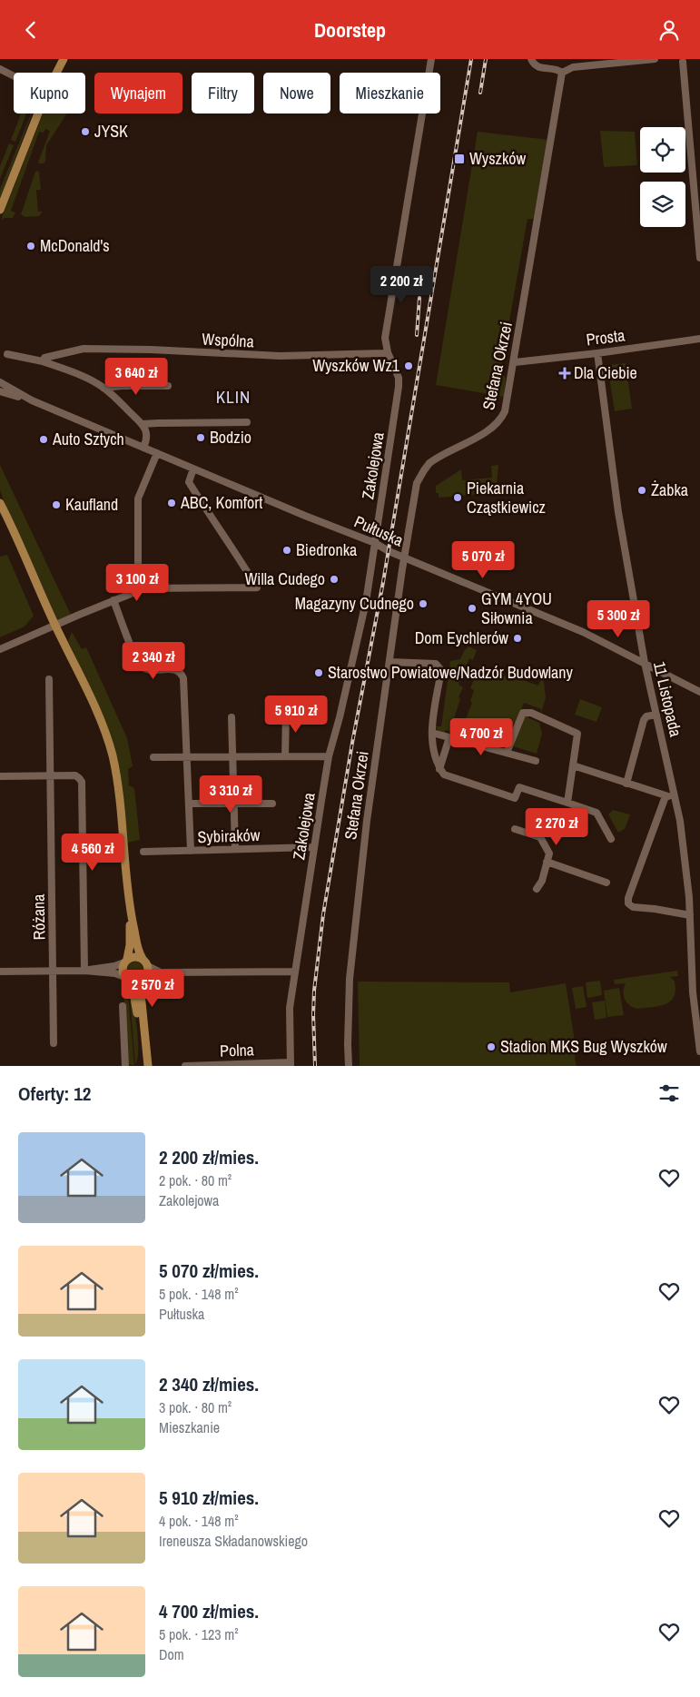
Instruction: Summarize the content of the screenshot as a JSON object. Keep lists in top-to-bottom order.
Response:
{
  "streets": {
    "street": [
      "Prosta",
      "Wspólna",
      "Stefana Okrzei",
      "Zakolejowa",
      "Pułtuska",
      "11 Listopada",
      "Sybiraków",
      "Różana",
      "Polna"
    ]
  },
  "crossings": [
    ["Prosta", "Stefana Okrzei"],
    ["Prosta", "11 Listopada"],
    ["Wspólna", "Zakolejowa"],
    ["Stefana Okrzei", "Pułtuska"],
    ["Zakolejowa", "Pułtuska"],
    ["Zakolejowa", "Sybiraków"],
    ["Zakolejowa", "Polna"],
    ["Pułtuska", "11 Listopada"]
  ],
  "districts": ["KLIN"],
  "places": {
    "other": [
      "JYSK",
      "McDonald's",
      "Wyszków Wz1",
      "Bodzio",
      "Auto Sztych",
      "Żabka",
      "Piekarnia Cząstkiewicz",
      "ABC, Komfort",
      "Kaufland",
      "Biedronka",
      "Willa Cudego",
      "Magazyny Cudnego",
      "GYM 4YOU Siłownia",
      "Dom Eychlerów",
      "Starostwo Powiatowe/Nadzór Budowlany",
      "Stadion MKS Bug Wyszków"
    ],
    "transit": ["Wyszków"],
    "health": ["Dla Ciebie"]
  },
  "page": {
    "header": "Doorstep",
    "chip": [
      "Kupno",
      "Wynajem",
      "Filtry",
      "Nowe",
      "Mieszkanie"
    ],
    "price": [
      "2 200 zł",
      "3 640 zł",
      "5 070 zł",
      "3 100 zł",
      "5 300 zł",
      "2 340 zł",
      "5 910 zł",
      "4 700 zł",
      "3 310 zł",
      "2 270 zł",
      "4 560 zł",
      "2 570 zł"
    ],
    "heading": "Oferty: 12",
    "list": [
      {
        "name": "2 200 zł/mies.",
        "note": "2 pok. · 80 m² · Zakolejowa"
      },
      {
        "name": "5 070 zł/mies.",
        "note": "5 pok. · 148 m² · Pułtuska"
      },
      {
        "name": "2 340 zł/mies.",
        "note": "3 pok. · 80 m² · Mieszkanie"
      },
      {
        "name": "5 910 zł/mies.",
        "note": "4 pok. · 148 m² · Ireneusza Składanowskiego"
      },
      {
        "name": "4 700 zł/mies.",
        "note": "5 pok. · 123 m² · Dom"
      }
    ]
  }
}
